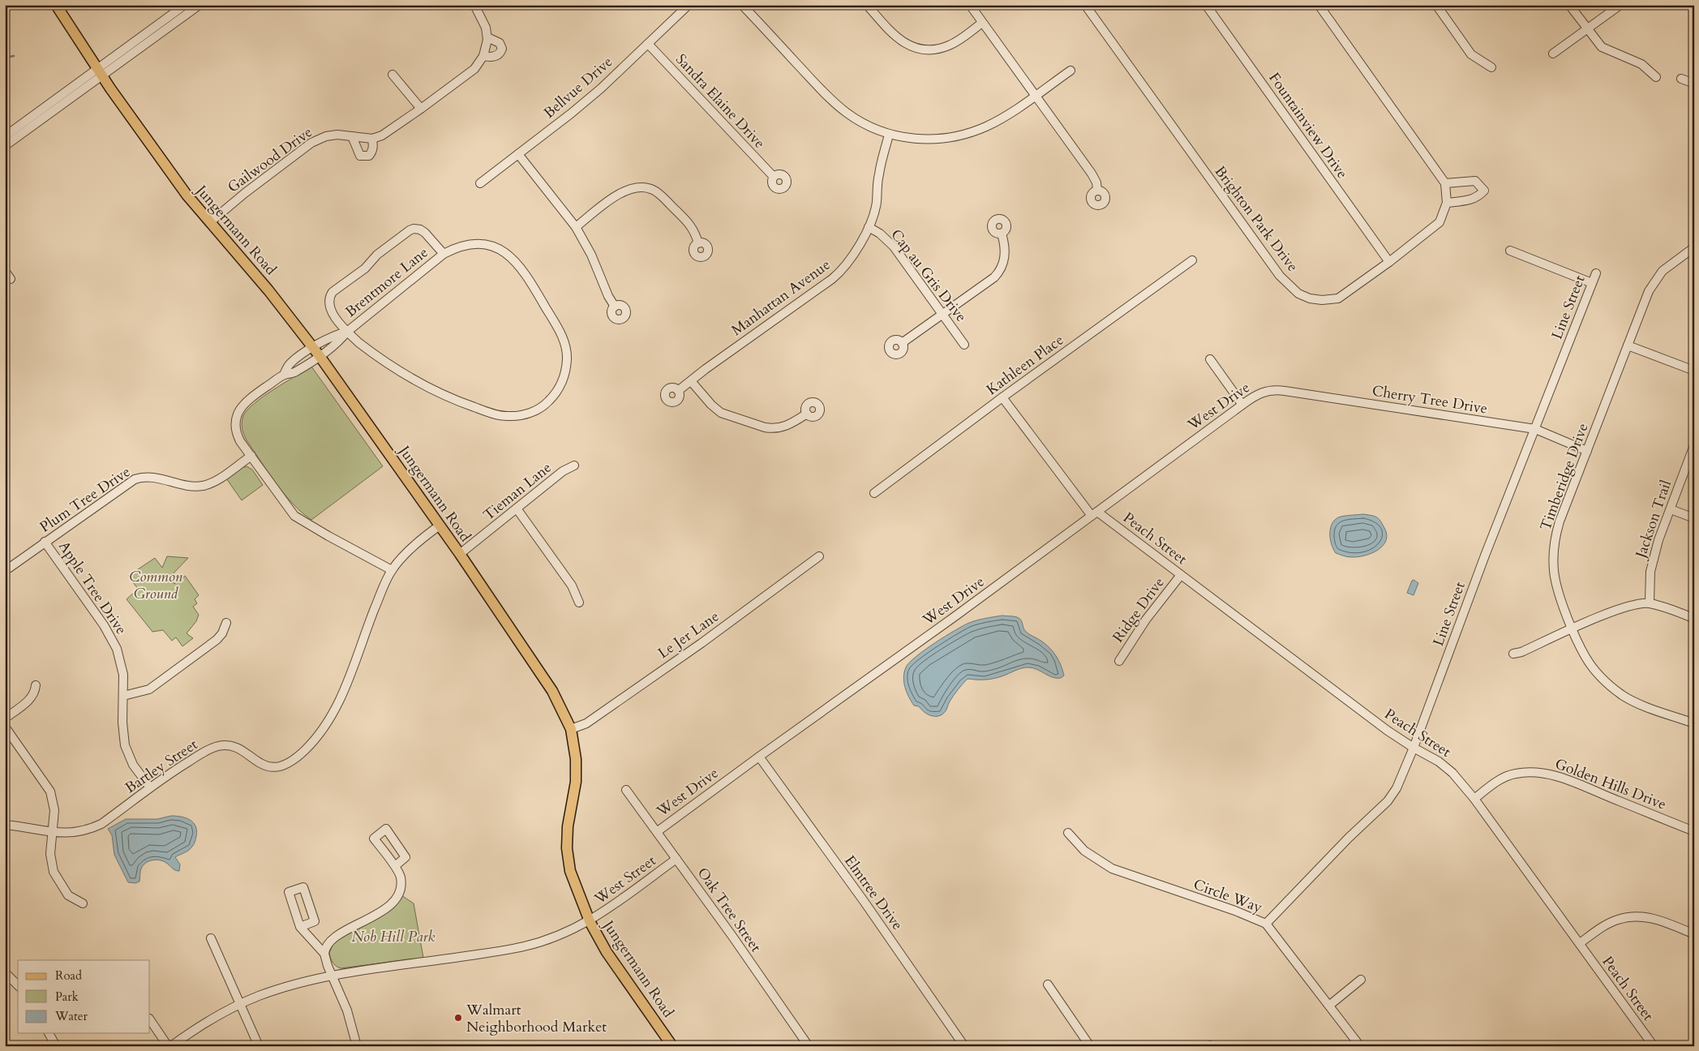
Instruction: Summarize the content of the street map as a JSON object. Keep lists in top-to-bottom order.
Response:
{
  "streets": {
    "main road": ["Jungermann Road"],
    "street": [
      "Bellvue Drive",
      "Sandra Elaine Drive",
      "Fountainview Drive",
      "Gailwood Drive",
      "Brighton Park Drive",
      "Cap au Gris Drive",
      "Brentmore Lane",
      "Manhattan Avenue",
      "Line Street",
      "Kathleen Place",
      "Cherry Tree Drive",
      "West Drive",
      "Timberidge Drive",
      "Tieman Lane",
      "Plum Tree Drive",
      "Jackson Trail",
      "Peach Street",
      "Apple Tree Drive",
      "Ridge Drive",
      "Le Jer Lane",
      "Bartley Street",
      "Golden Hills Drive",
      "West Street",
      "Elmtree Drive",
      "Circle Way",
      "Oak Tree Street"
    ]
  },
  "crossings": [
    ["Bellvue Drive", "Sandra Elaine Drive"],
    ["Fountainview Drive", "Brighton Park Drive"],
    ["Gailwood Drive", "Jungermann Road"],
    ["Jungermann Road", "Brentmore Lane"],
    ["Jungermann Road", "Tieman Lane"],
    ["Jungermann Road", "Le Jer Lane"],
    ["Jungermann Road", "Bartley Street"],
    ["Jungermann Road", "West Street"],
    ["Cap au Gris Drive", "Manhattan Avenue"],
    ["Brentmore Lane", "Plum Tree Drive"],
    ["Brentmore Lane", "Bartley Street"],
    ["Line Street", "Cherry Tree Drive"],
    ["Line Street", "Peach Street"],
    ["Line Street", "Circle Way"],
    ["Cherry Tree Drive", "West Drive"],
    ["Cherry Tree Drive", "Timberidge Drive"],
    ["West Drive", "Peach Street"],
    ["West Drive", "Elmtree Drive"],
    ["West Drive", "Oak Tree Street"],
    ["Plum Tree Drive", "Apple Tree Drive"],
    ["Peach Street", "Ridge Drive"],
    ["Peach Street", "Golden Hills Drive"],
    ["Apple Tree Drive", "Bartley Street"],
    ["West Street", "Oak Tree Street"]
  ],
  "parks": ["Common Ground", "Nob Hill Park"],
  "places": ["Walmart Neighborhood Market"],
  "legend": ["Road", "Park", "Water"]
}
